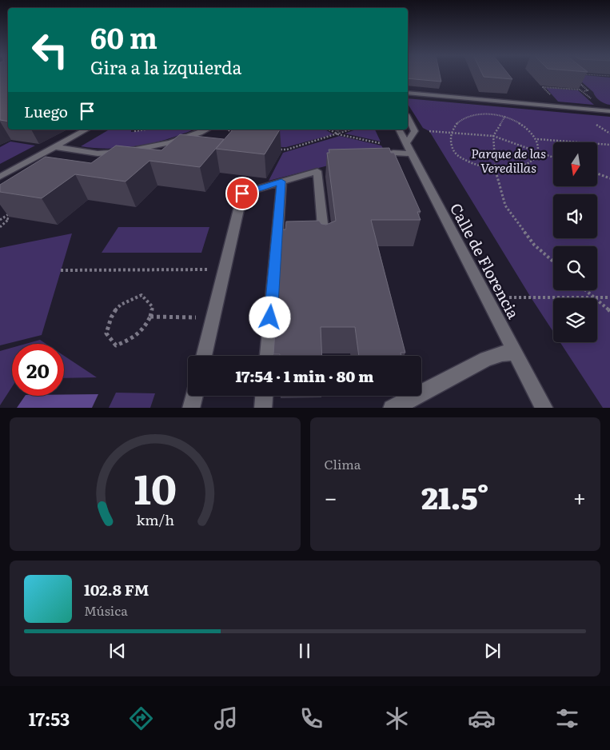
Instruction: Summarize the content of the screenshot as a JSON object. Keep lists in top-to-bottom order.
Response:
{
  "streets": {
    "street": ["Calle de Florencia"]
  },
  "parks": ["Parque de las Veredillas"],
  "north": "bottom",
  "page": {
    "turn": ["60 m", "Gira a la izquierda"],
    "then": "Luego",
    "limit": "20",
    "trip": "17:54 · 1 min · 80 m",
    "tile": "Clima",
    "heat": ["−", "21.5°", "+"],
    "song": ["102.8 FM", "Música"],
    "tabs": "17:53",
    "gauge": ["10", "km/h"]
  }
}
